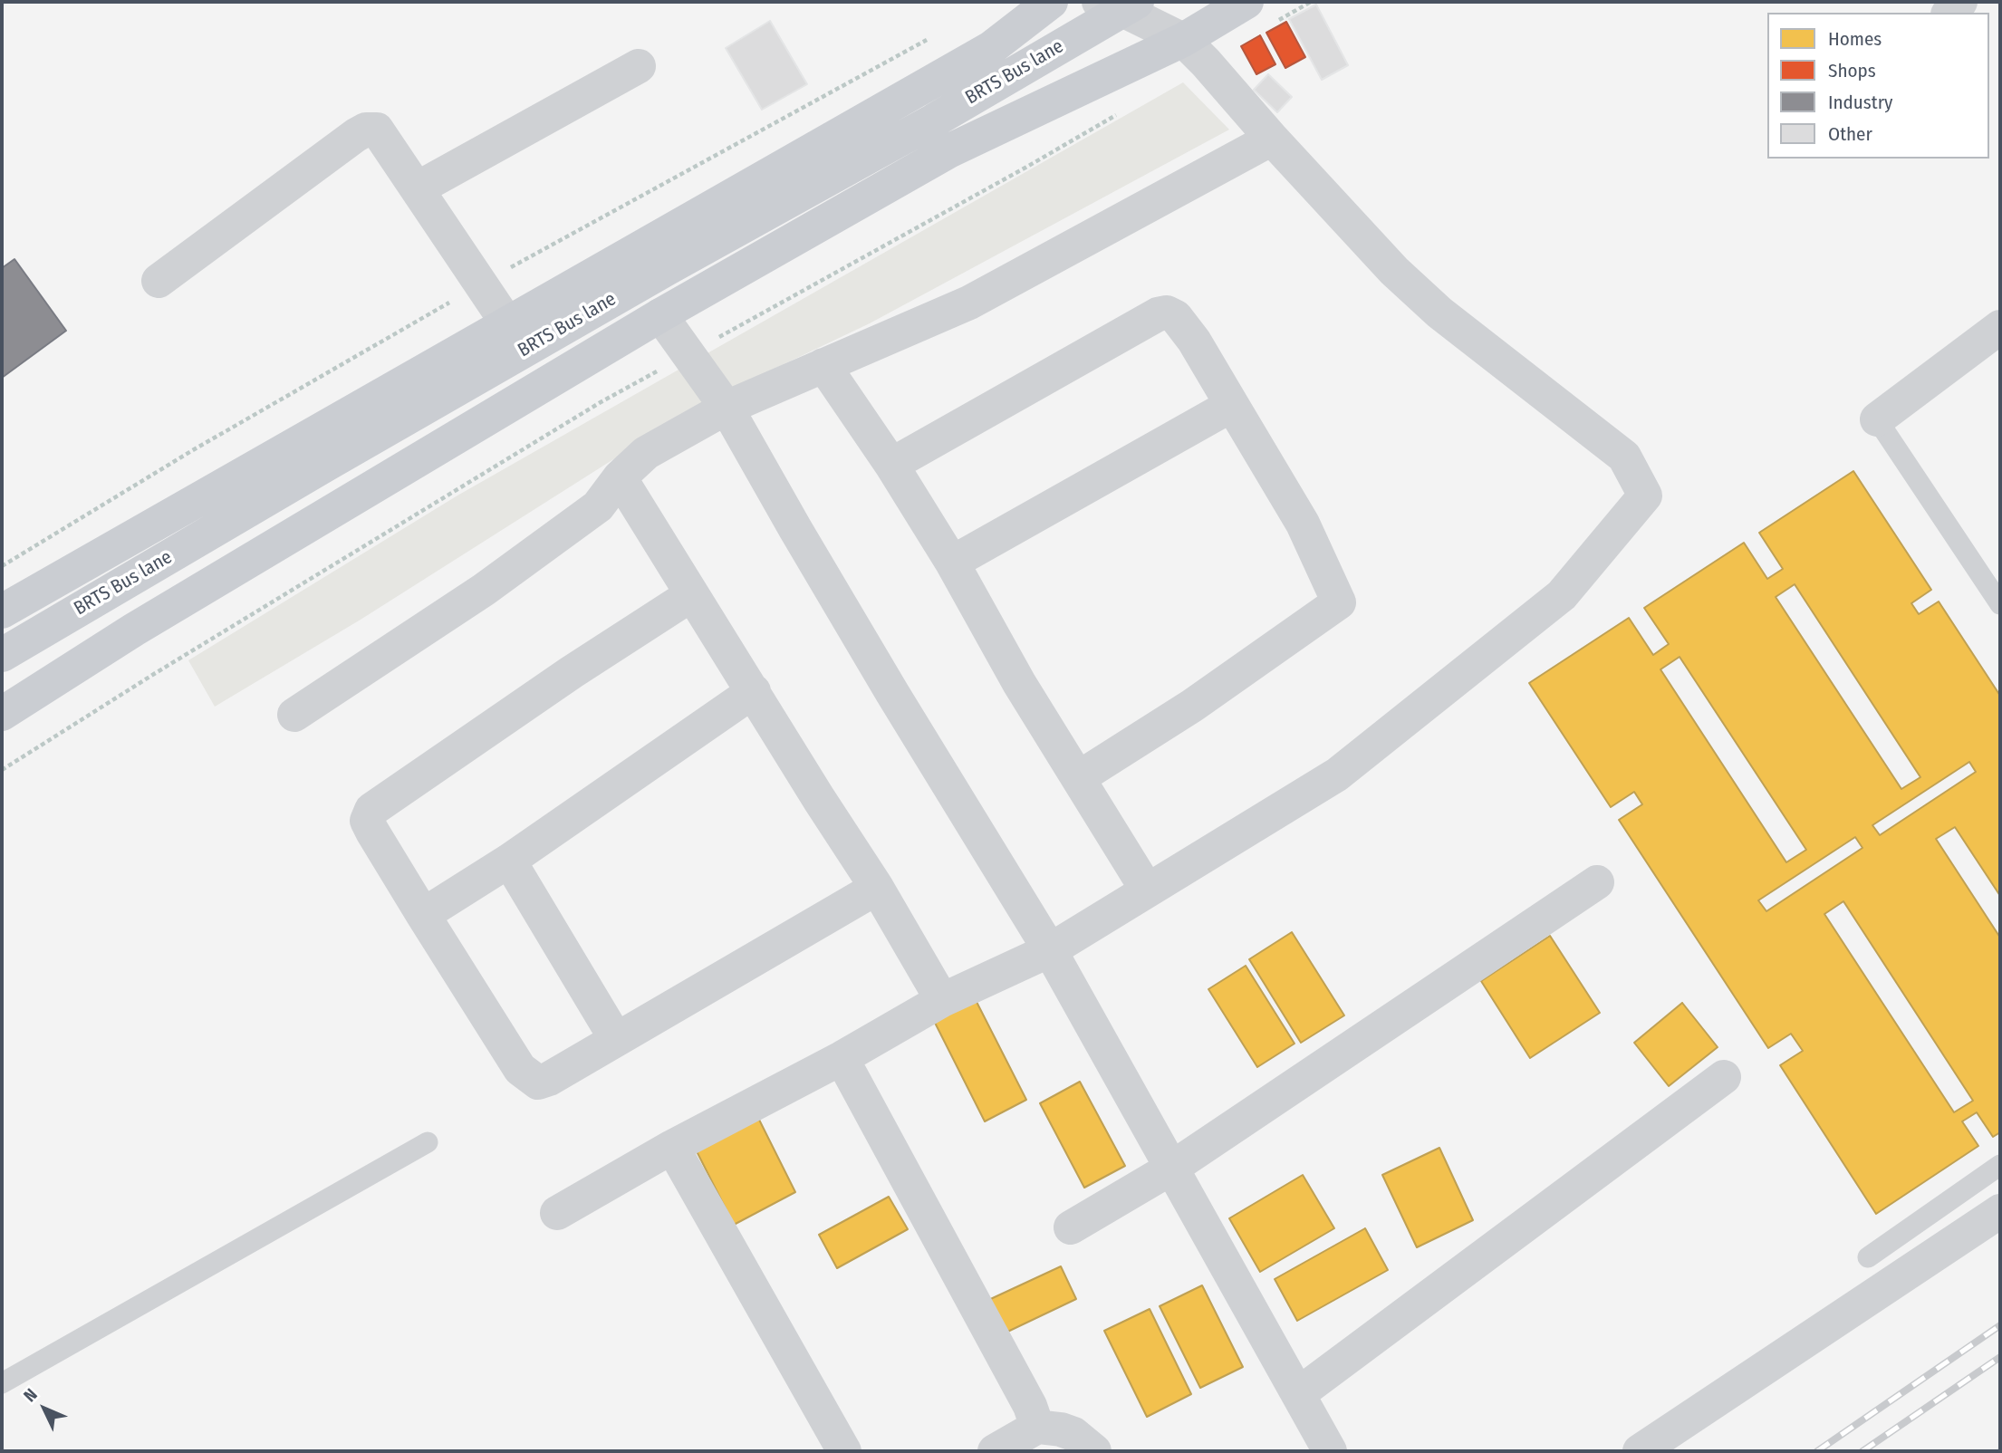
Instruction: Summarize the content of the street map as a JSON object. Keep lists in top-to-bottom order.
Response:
{
  "streets": {
    "main road": ["BRTS Bus lane"]
  },
  "legend": [
    "Homes",
    "Shops",
    "Industry",
    "Other"
  ],
  "north": "top left"
}
